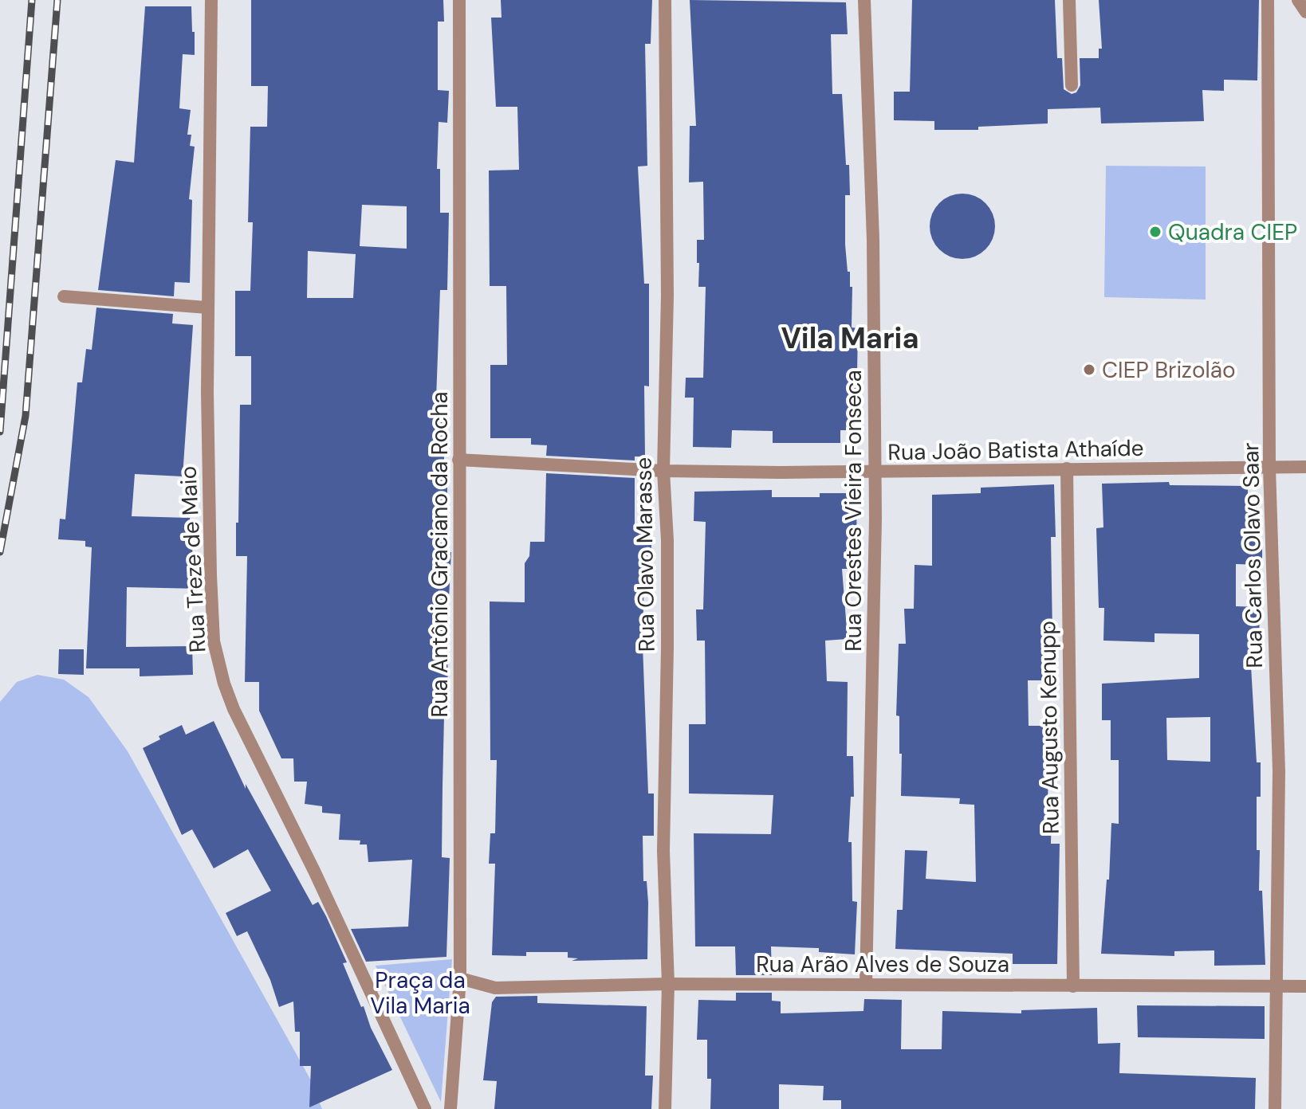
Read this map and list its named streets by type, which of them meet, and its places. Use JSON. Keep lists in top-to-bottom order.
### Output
{
  "streets": {
    "street": [
      "Rua João Batista Athaíde",
      "Rua Orestes Vieira Fonseca",
      "Rua Antônio Graciano da Rocha",
      "Rua Olavo Marasse",
      "Rua Carlos Olavo Saar",
      "Rua Treze de Maio",
      "Rua Augusto Kenupp",
      "Rua Arão Alves de Souza"
    ]
  },
  "crossings": [
    ["Rua João Batista Athaíde", "Rua Orestes Vieira Fonseca"],
    ["Rua João Batista Athaíde", "Rua Antônio Graciano da Rocha"],
    ["Rua João Batista Athaíde", "Rua Olavo Marasse"],
    ["Rua João Batista Athaíde", "Rua Carlos Olavo Saar"],
    ["Rua João Batista Athaíde", "Rua Augusto Kenupp"],
    ["Rua Orestes Vieira Fonseca", "Rua Arão Alves de Souza"],
    ["Rua Antônio Graciano da Rocha", "Rua Arão Alves de Souza"],
    ["Rua Olavo Marasse", "Rua Arão Alves de Souza"],
    ["Rua Carlos Olavo Saar", "Rua Arão Alves de Souza"],
    ["Rua Augusto Kenupp", "Rua Arão Alves de Souza"]
  ],
  "districts": ["Vila Maria"],
  "parks": ["Praça da Vila Maria"],
  "places": ["Quadra CIEP", "CIEP Brizolão"]
}
